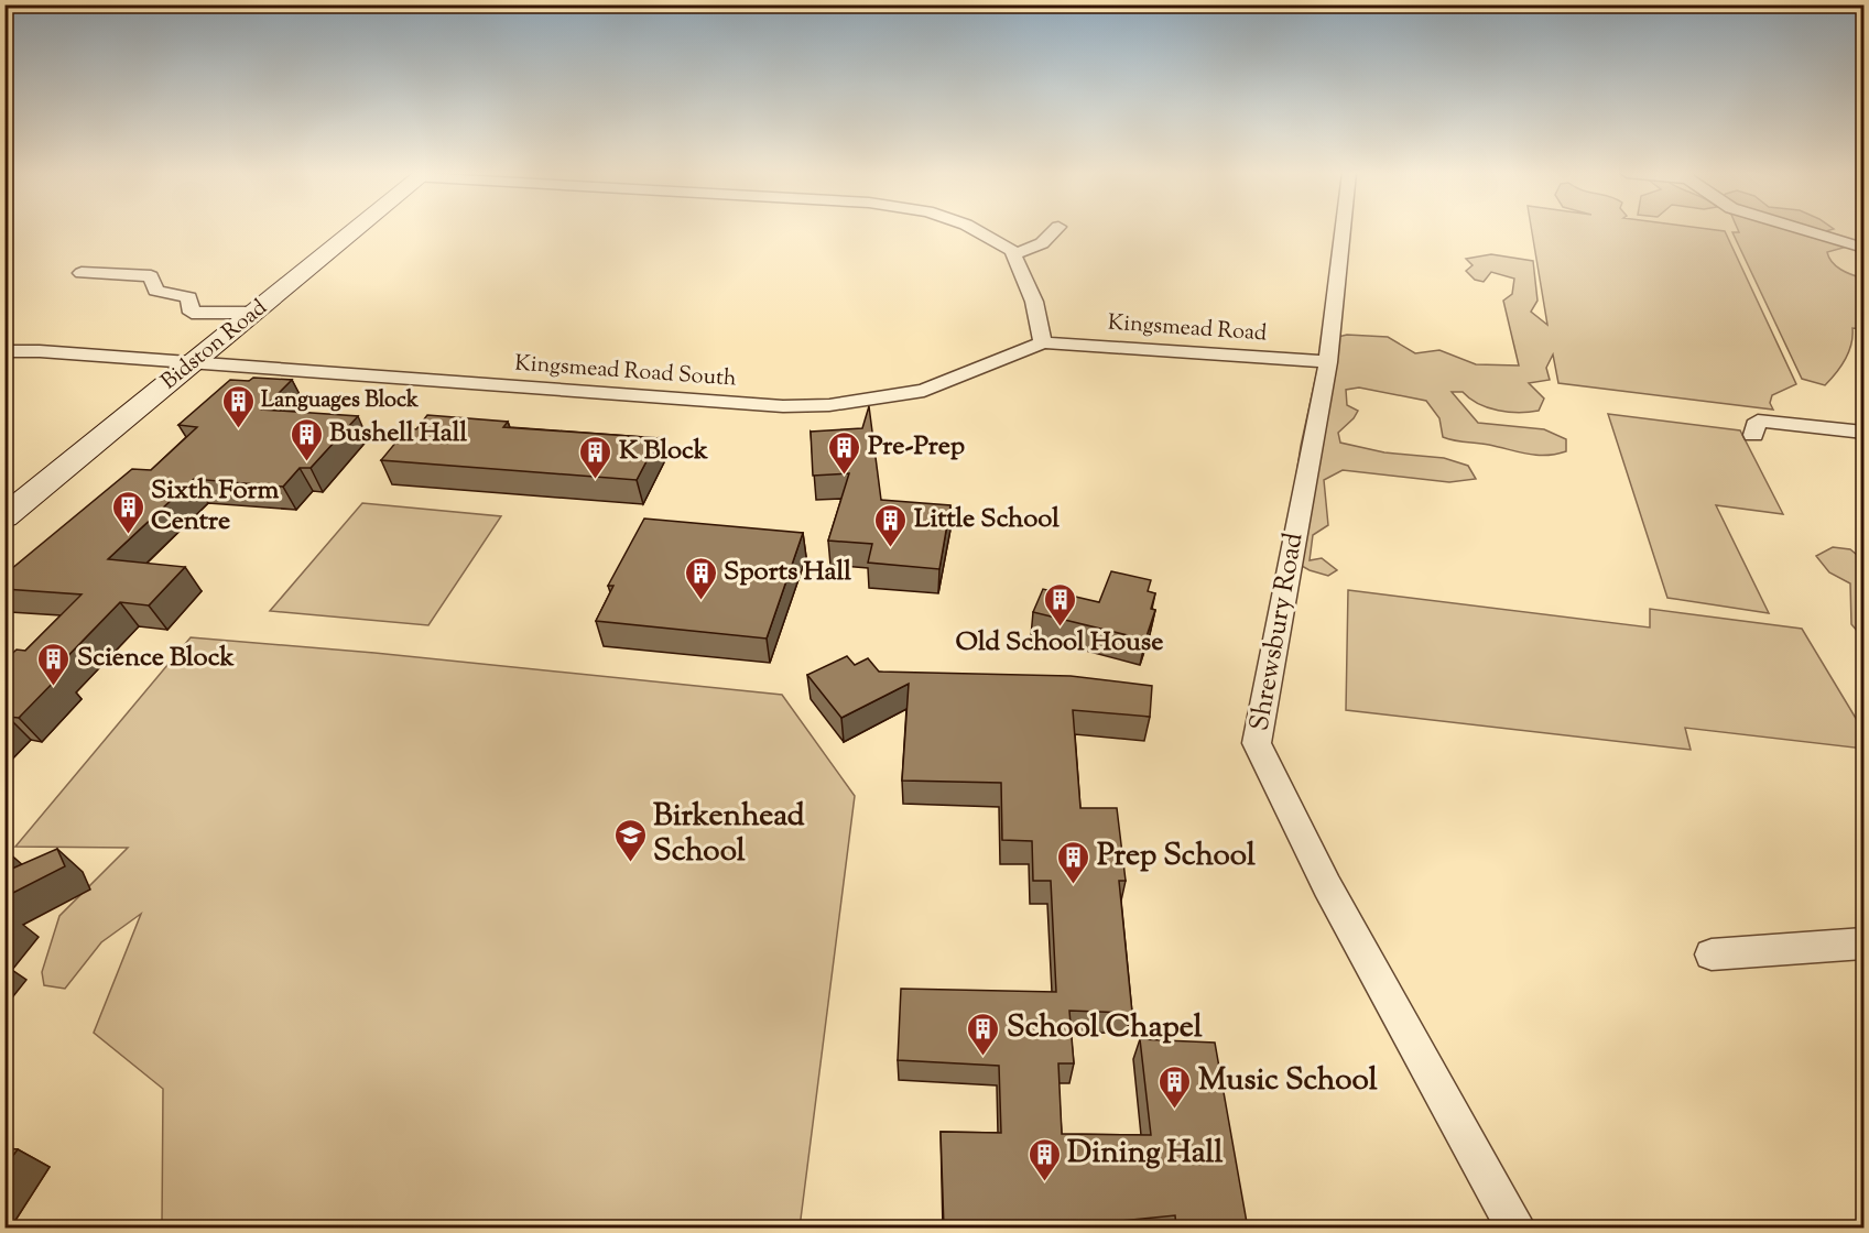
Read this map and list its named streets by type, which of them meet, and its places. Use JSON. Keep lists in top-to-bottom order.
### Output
{
  "streets": {
    "main road": ["Bidston Road"],
    "street": ["Kingsmead Road", "Kingsmead Road South", "Shrewsbury Road"]
  },
  "crossings": [
    ["Kingsmead Road", "Kingsmead Road South"],
    ["Kingsmead Road", "Shrewsbury Road"],
    ["Bidston Road", "Kingsmead Road South"]
  ],
  "places": {
    "building": [
      "Languages Block",
      "Bushell Hall",
      "Pre-Prep",
      "K Block",
      "Sixth Form Centre",
      "Little School",
      "Sports Hall",
      "Old School House",
      "Science Block",
      "Prep School",
      "School Chapel",
      "Music School",
      "Dining Hall"
    ],
    "school or university": ["Birkenhead School"]
  }
}
